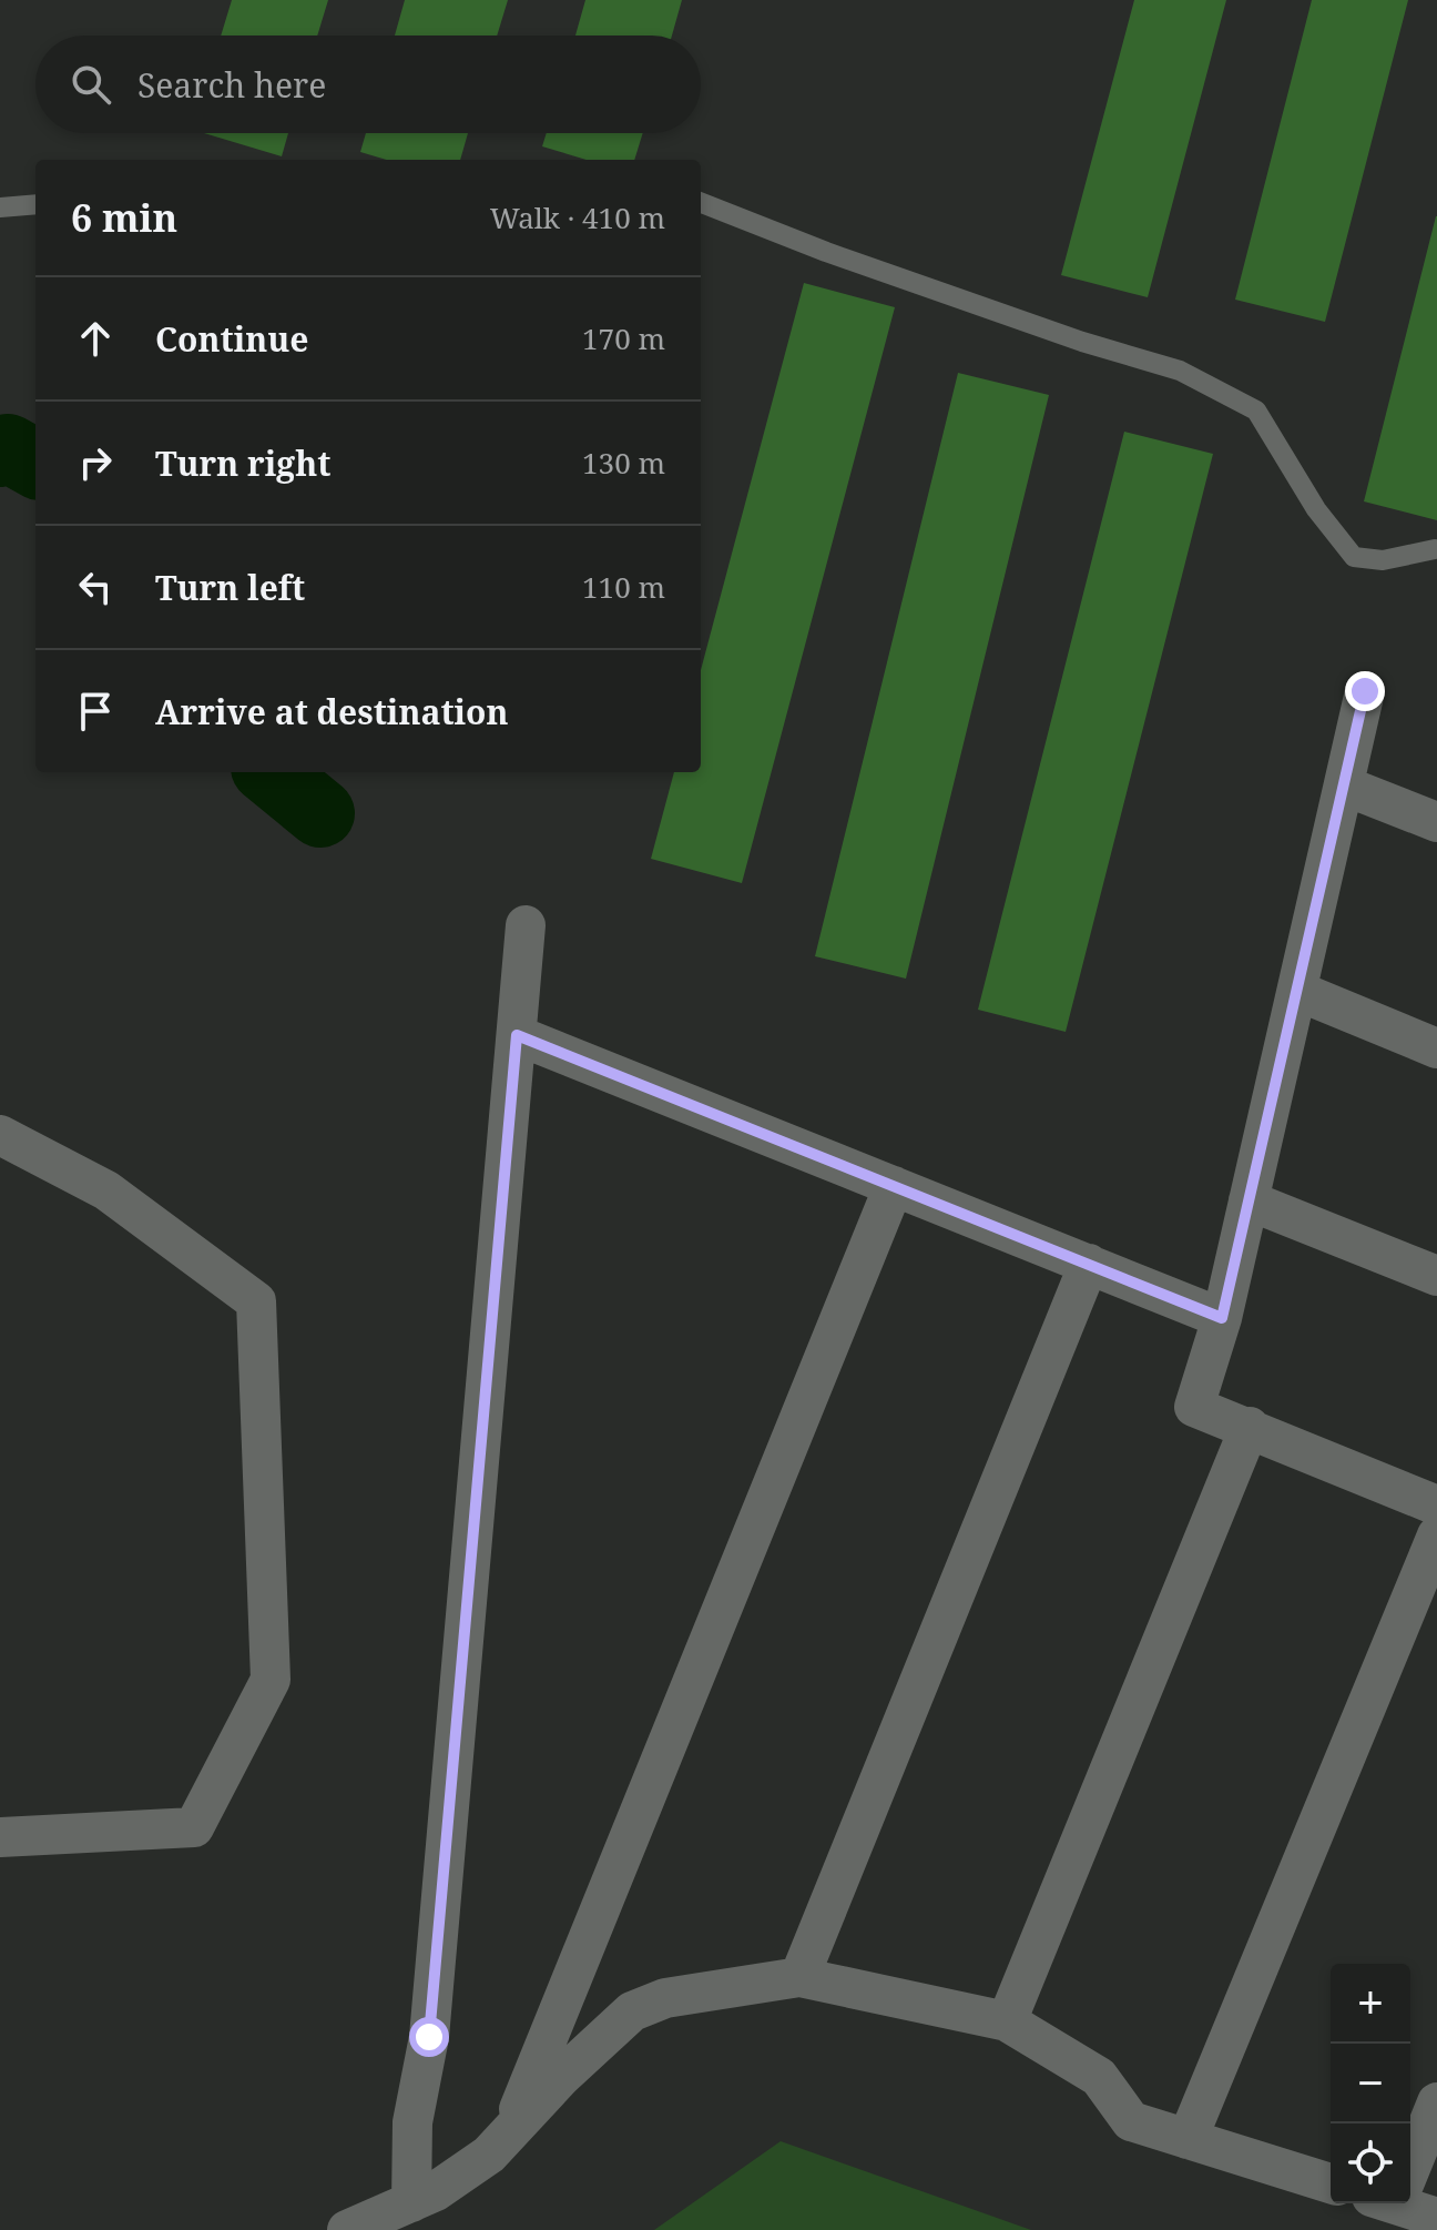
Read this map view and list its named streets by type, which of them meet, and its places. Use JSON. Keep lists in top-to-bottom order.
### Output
{
  "page": {
    "search": "Search here",
    "heading": ["6 min", "Walk · 410 m"],
    "list": [
      ["Continue", "170 m"],
      ["Turn right", "130 m"],
      ["Turn left", "110 m"],
      "Arrive at destination"
    ],
    "map_buttons": ["+", "−"]
  }
}
